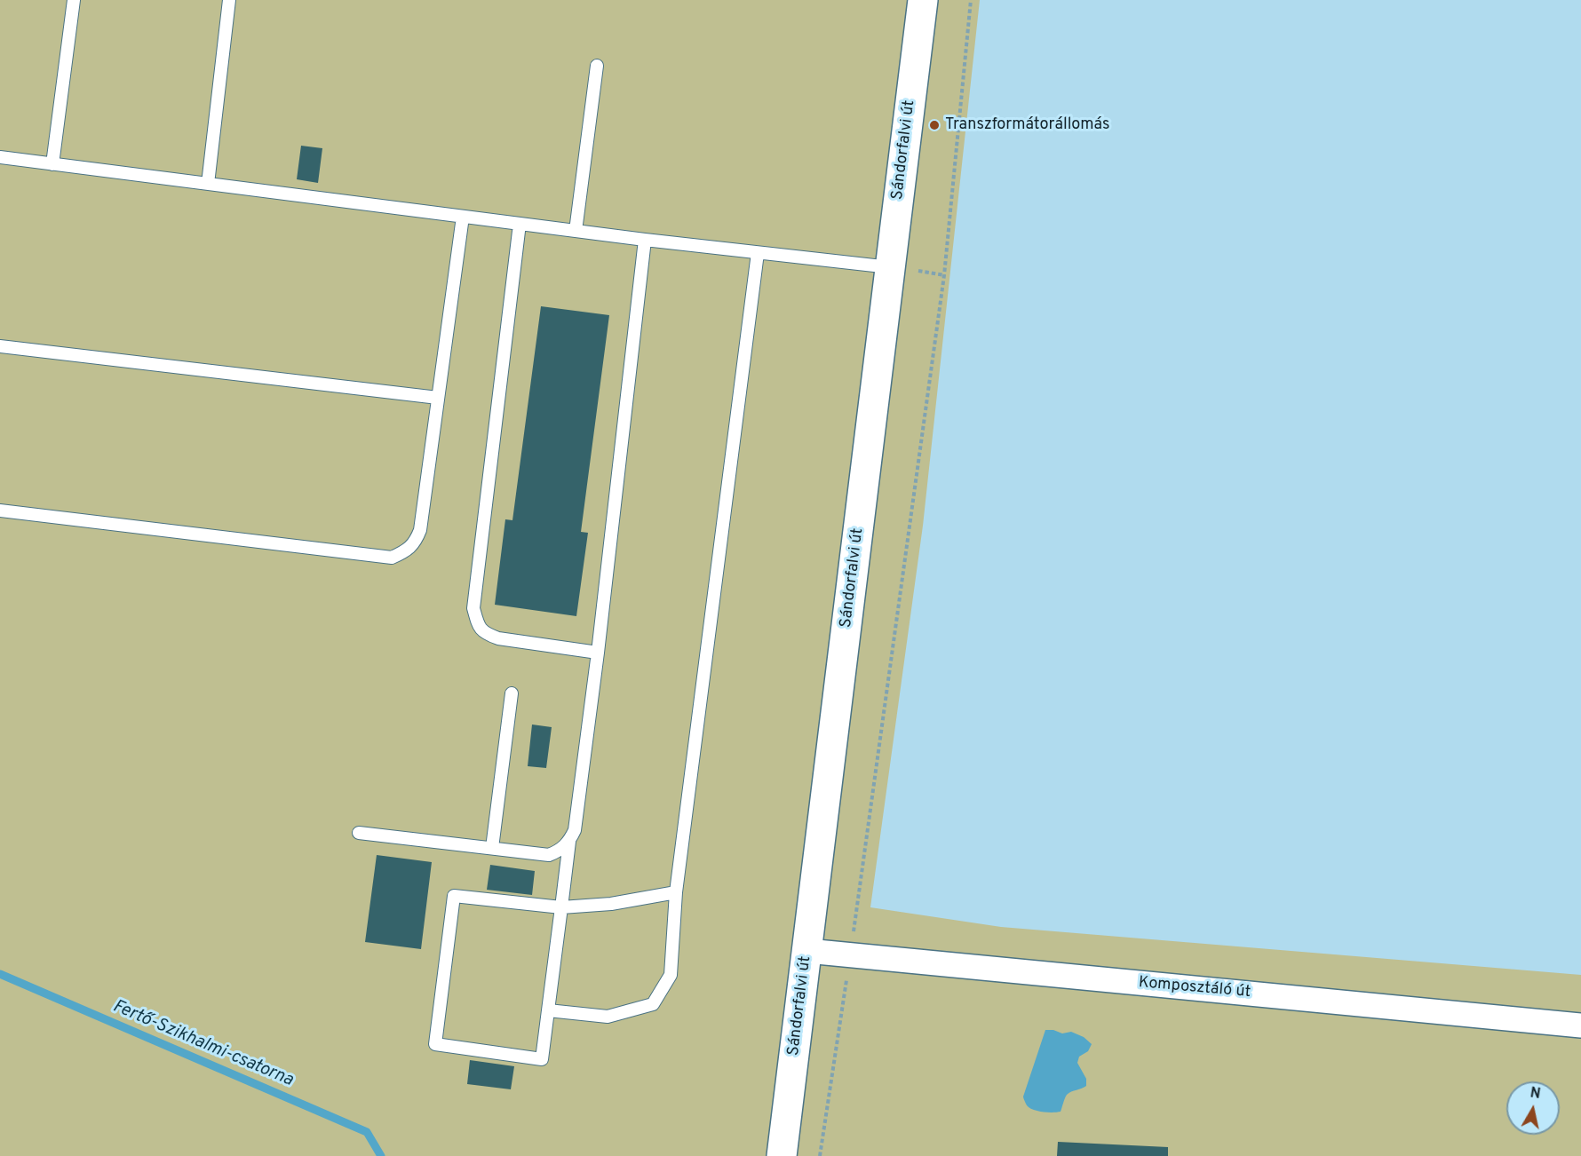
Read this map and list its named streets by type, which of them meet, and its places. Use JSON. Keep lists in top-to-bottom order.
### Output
{
  "streets": {
    "main road": ["Sándorfalvi út"],
    "street": ["Komposztáló út"]
  },
  "crossings": [
    ["Sándorfalvi út", "Komposztáló út"]
  ],
  "water": ["Fertő-Szikhalmi-csatorna"],
  "places": ["Transzformátorállomás"],
  "north": "top"
}
